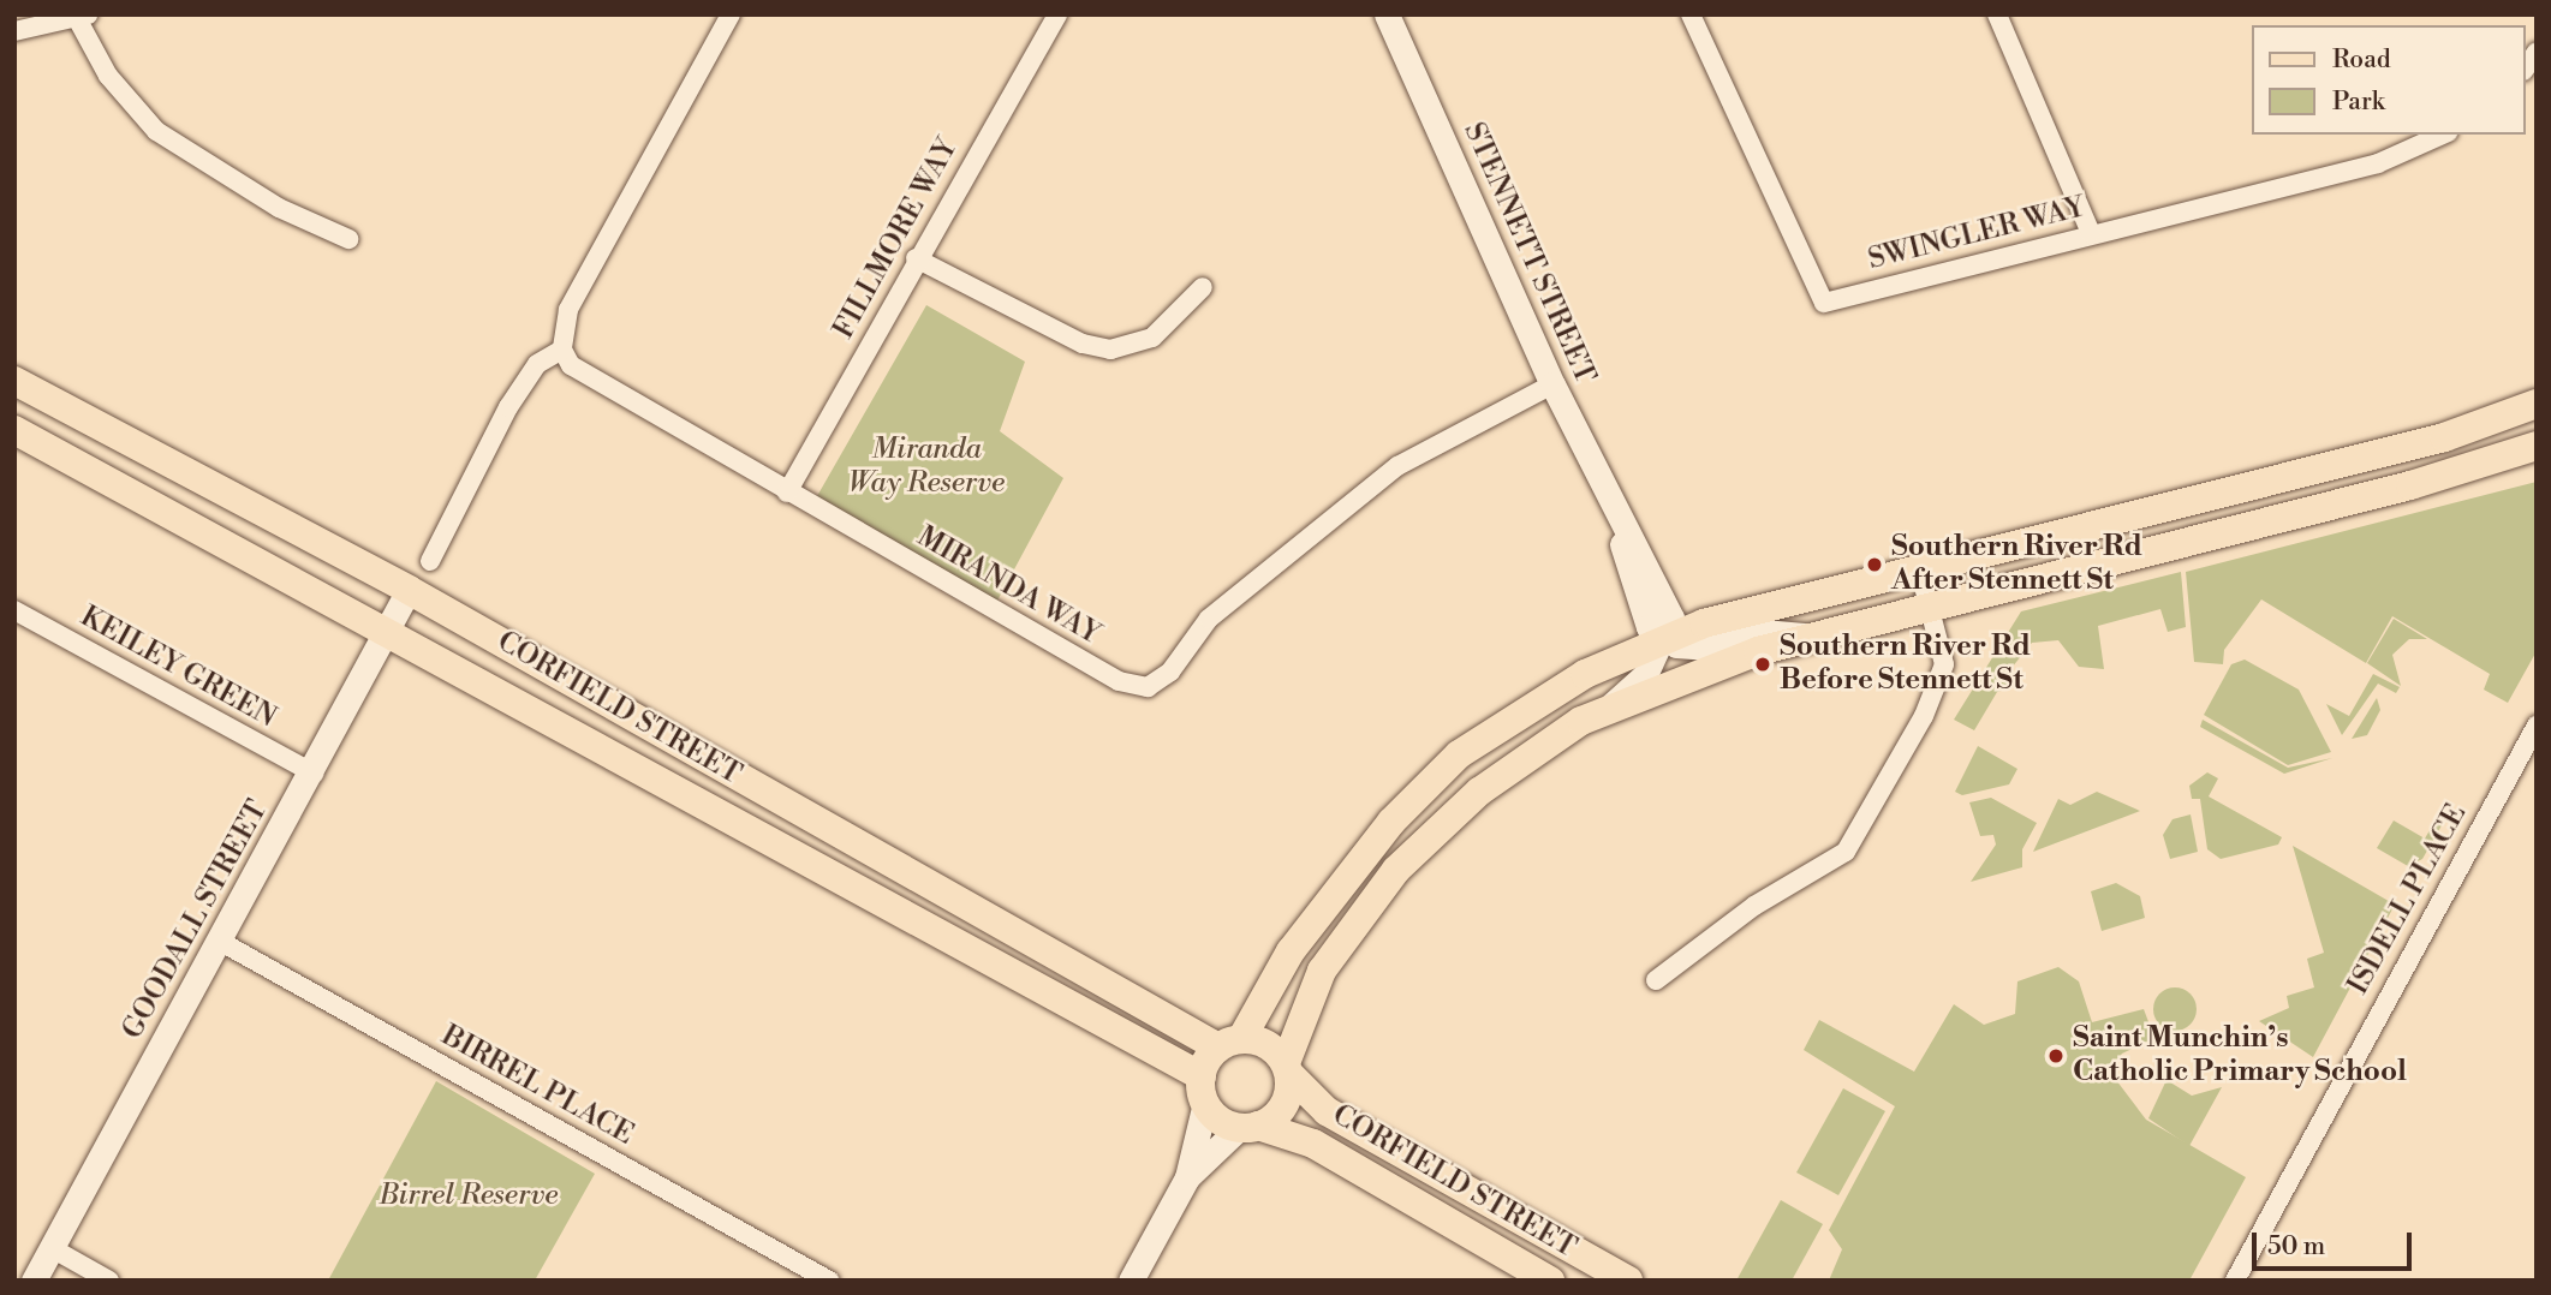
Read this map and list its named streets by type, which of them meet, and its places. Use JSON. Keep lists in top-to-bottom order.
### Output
{
  "streets": {
    "main road": ["CORFIELD STREET"],
    "street": [
      "SWINGLER WAY",
      "FILLMORE WAY",
      "STENNETT STREET",
      "MIRANDA WAY",
      "KEILEY GREEN",
      "ISDELL PLACE",
      "GOODALL STREET",
      "BIRREL PLACE"
    ]
  },
  "crossings": [
    ["FILLMORE WAY", "MIRANDA WAY"],
    ["STENNETT STREET", "MIRANDA WAY"],
    ["KEILEY GREEN", "GOODALL STREET"],
    ["CORFIELD STREET", "GOODALL STREET"],
    ["GOODALL STREET", "BIRREL PLACE"]
  ],
  "parks": ["Miranda Way Reserve", "Birrel Reserve"],
  "places": ["Southern River Rd After Stennett St", "Southern River Rd Before Stennett St", "Saint Munchin’s Catholic Primary School"],
  "legend": ["Road", "Park"],
  "scale_bar": "50 m"
}
